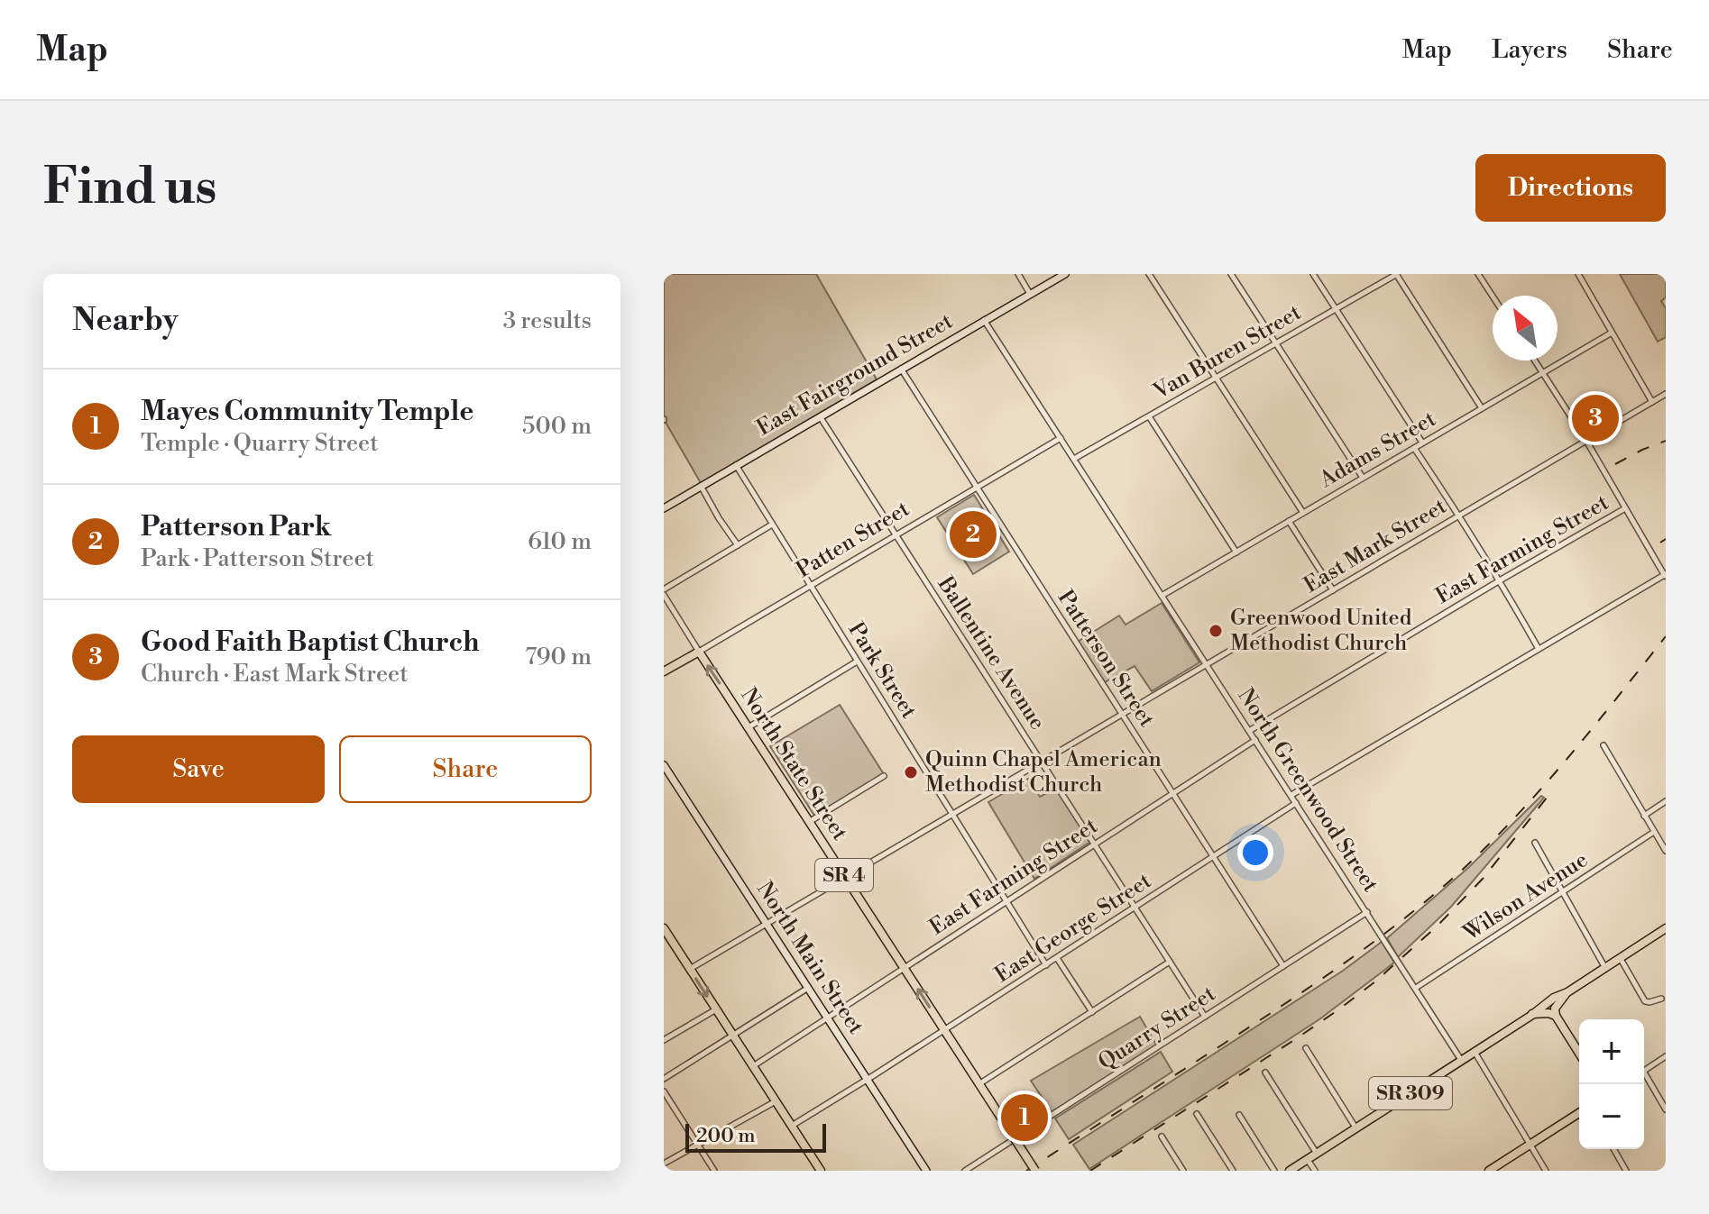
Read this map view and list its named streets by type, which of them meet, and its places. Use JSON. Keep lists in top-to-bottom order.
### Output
{
  "streets": {
    "main road": [
      "Patten Street",
      "North State Street",
      "SR 4",
      "SR 309"
    ],
    "street": [
      "Van Buren Street",
      "East Fairground Street",
      "Adams Street",
      "East Mark Street",
      "East Farming Street",
      "Ballentine Avenue",
      "Patterson Street",
      "Park Street",
      "North Greenwood Street",
      "Wilson Avenue",
      "East George Street",
      "North Main Street",
      "Quarry Street"
    ]
  },
  "crossings": [
    ["Van Buren Street", "North Greenwood Street"],
    ["East Fairground Street", "Ballentine Avenue"],
    ["East Fairground Street", "Patterson Street"],
    ["East Fairground Street", "Park Street"],
    ["East Fairground Street", "North Greenwood Street"],
    ["Adams Street", "North Greenwood Street"],
    ["Patten Street", "Ballentine Avenue"],
    ["Patten Street", "Patterson Street"],
    ["Patten Street", "Park Street"],
    ["Patten Street", "North State Street"],
    ["Patten Street", "North Greenwood Street"],
    ["East Mark Street", "Ballentine Avenue"],
    ["East Mark Street", "Patterson Street"],
    ["East Mark Street", "Park Street"],
    ["East Mark Street", "North State Street"],
    ["East Mark Street", "North Greenwood Street"],
    ["East Mark Street", "North Main Street"],
    ["East Farming Street", "Ballentine Avenue"],
    ["East Farming Street", "Patterson Street"],
    ["East Farming Street", "Park Street"],
    ["East Farming Street", "North State Street"],
    ["East Farming Street", "North Greenwood Street"],
    ["East Farming Street", "North Main Street"],
    ["Ballentine Avenue", "East George Street"],
    ["Ballentine Avenue", "Quarry Street"],
    ["Patterson Street", "East George Street"],
    ["Patterson Street", "Quarry Street"],
    ["Park Street", "East George Street"],
    ["North State Street", "East George Street"],
    ["North Greenwood Street", "Wilson Avenue"],
    ["North Greenwood Street", "East George Street"],
    ["North Greenwood Street", "Quarry Street"],
    ["North Greenwood Street", "SR 309"],
    ["East George Street", "North Main Street"]
  ],
  "places": ["Greenwood United Methodist Church", "Quinn Chapel American Methodist Church"],
  "scale_bar": "200 m",
  "north": "top left",
  "page": {
    "header": "Map",
    "nav": ["Map", "Layers", "Share"],
    "buttons": [
      "Directions",
      ["Save", "Share"]
    ],
    "title": "Find us",
    "heading": ["Nearby", "3 results"],
    "list": [
      {
        "mark": "1",
        "name": "Mayes Community Temple",
        "note": "Temple · Quarry Street",
        "value": "500 m"
      },
      {
        "mark": "2",
        "name": "Patterson Park",
        "note": "Park · Patterson Street",
        "value": "610 m"
      },
      {
        "mark": "3",
        "name": "Good Faith Baptist Church",
        "note": "Church · East Mark Street",
        "value": "790 m"
      }
    ],
    "pins": ["3", "2", "1"],
    "map_buttons": ["+", "−"],
    "scale": "200 m"
  }
}
